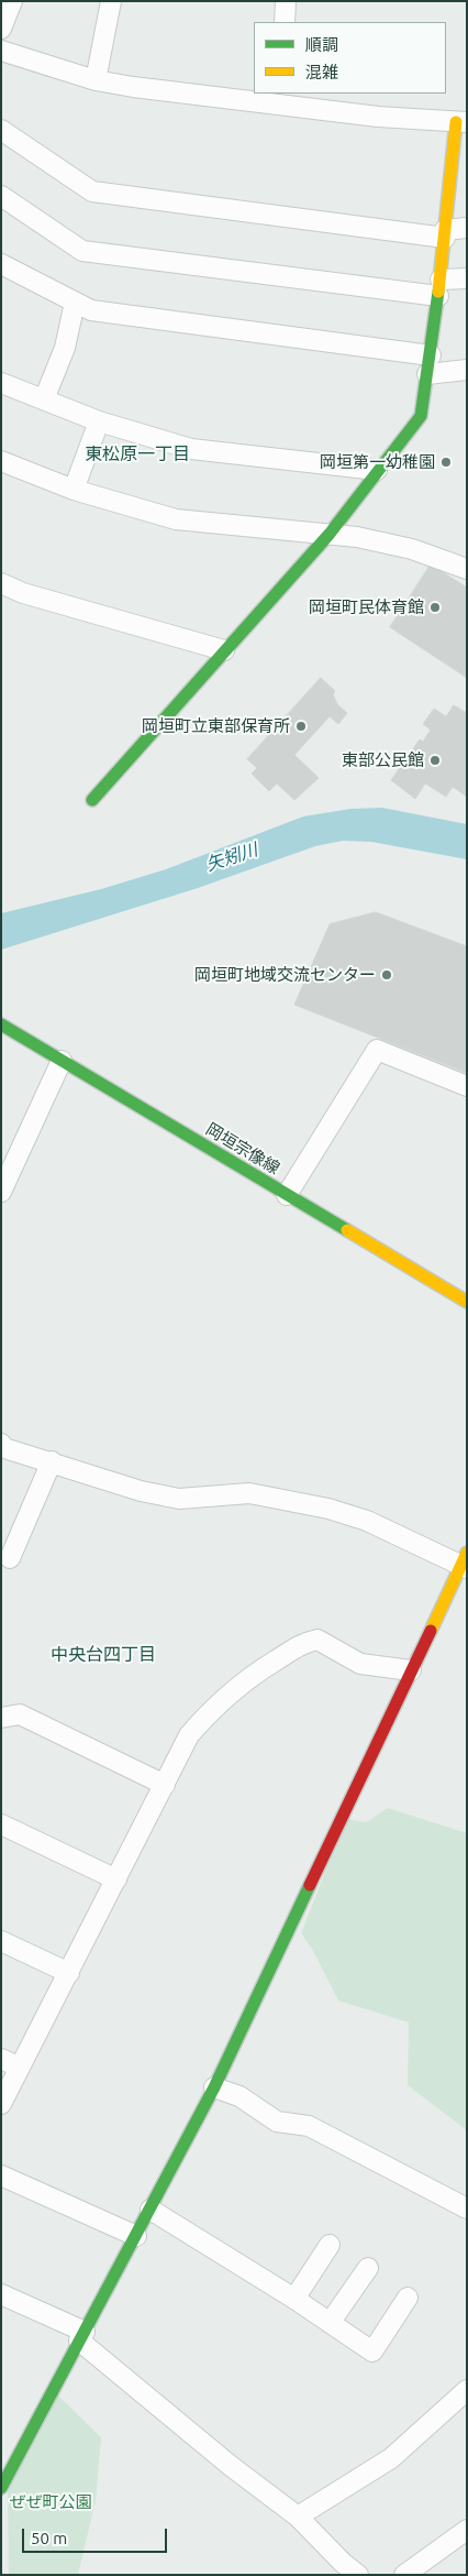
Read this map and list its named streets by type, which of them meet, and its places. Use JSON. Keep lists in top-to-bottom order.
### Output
{
  "streets": {
    "street": ["岡垣宗像線"]
  },
  "districts": ["東松原一丁目", "中央台四丁目"],
  "water": ["矢矧川"],
  "parks": ["ぜぜ町公園"],
  "places": [
    "岡垣第一幼稚園",
    "岡垣町民体育館",
    "岡垣町立東部保育所",
    "東部公民館",
    "岡垣町地域交流センター"
  ],
  "legend": ["順調", "混雑"],
  "scale_bar": "50 m"
}
